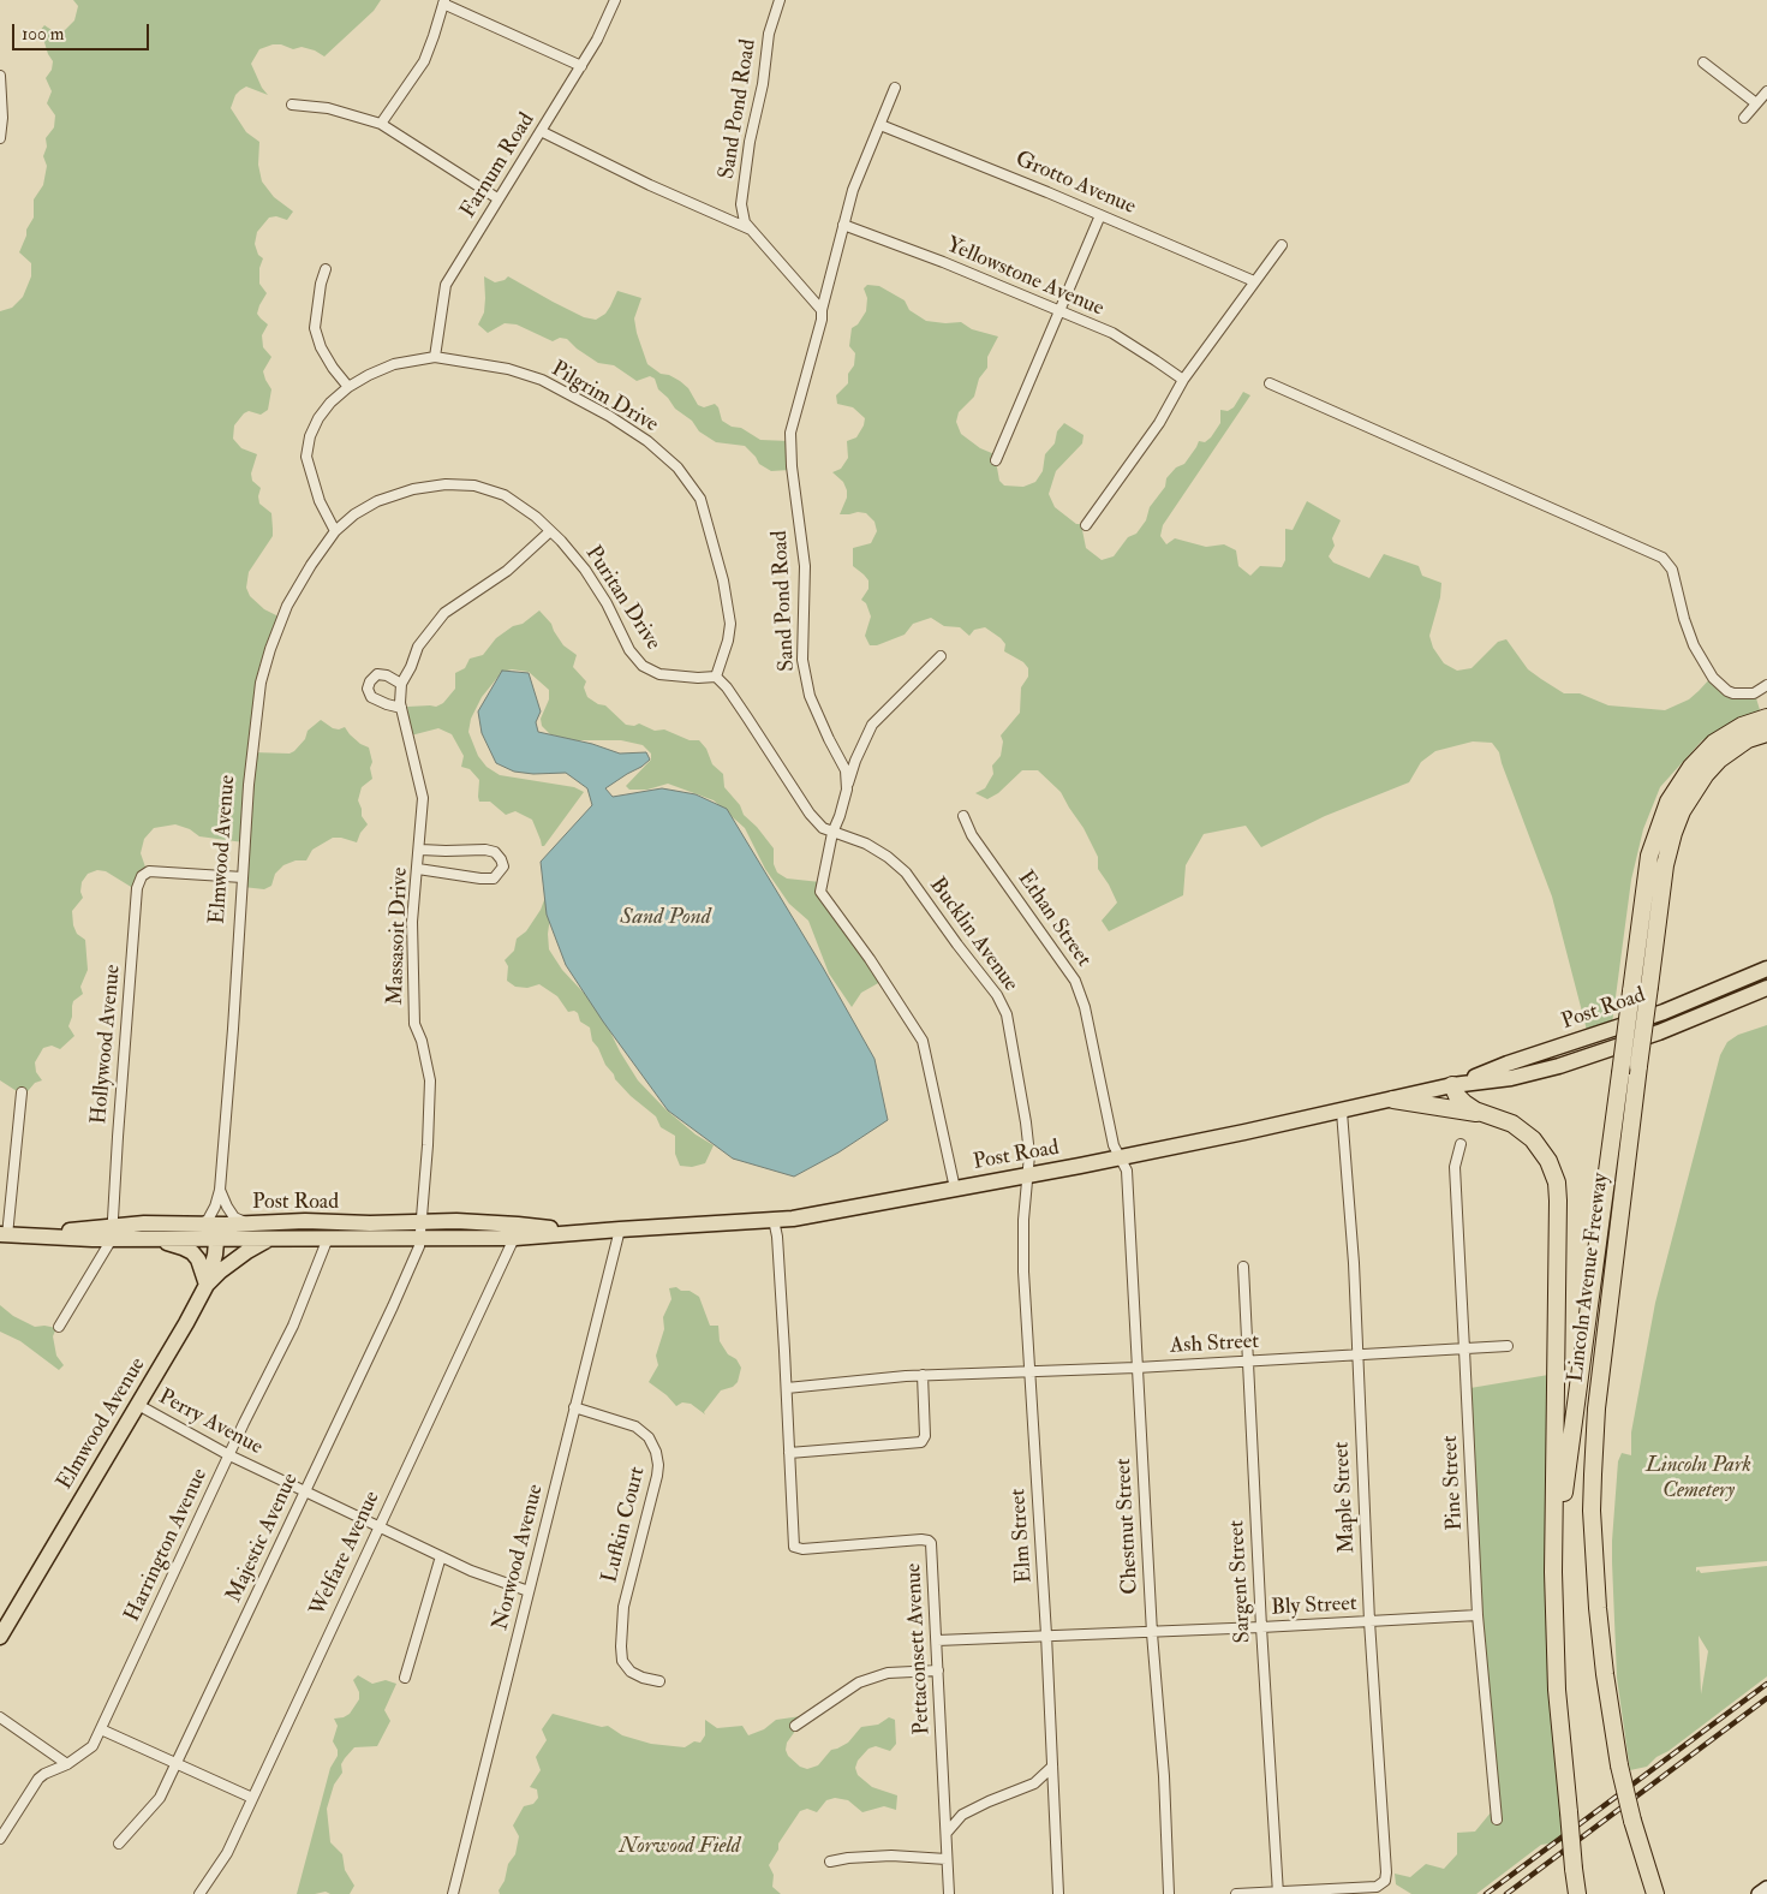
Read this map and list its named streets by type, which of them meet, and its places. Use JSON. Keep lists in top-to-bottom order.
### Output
{
  "streets": {
    "highway": ["Lincoln Avenue Freeway"],
    "main road": ["Elmwood Avenue", "Post Road"],
    "street": [
      "Sand Pond Road",
      "Farnum Road",
      "Grotto Avenue",
      "Yellowstone Avenue",
      "Pilgrim Drive",
      "Puritan Drive",
      "Ethan Street",
      "Bucklin Avenue",
      "Massasoit Drive",
      "Hollywood Avenue",
      "Ash Street",
      "Perry Avenue",
      "Pine Street",
      "Maple Street",
      "Lufkin Court",
      "Chestnut Street",
      "Elm Street",
      "Majestic Avenue",
      "Harrington Avenue",
      "Welfare Avenue",
      "Norwood Avenue",
      "Sargent Street",
      "Bly Street",
      "Pettaconsett Avenue"
    ]
  },
  "crossings": [
    ["Sand Pond Road", "Bucklin Avenue"],
    ["Sand Pond Road", "Post Road"],
    ["Farnum Road", "Pilgrim Drive"],
    ["Pilgrim Drive", "Puritan Drive"],
    ["Pilgrim Drive", "Elmwood Avenue"],
    ["Puritan Drive", "Elmwood Avenue"],
    ["Puritan Drive", "Massasoit Drive"],
    ["Elmwood Avenue", "Post Road"],
    ["Elmwood Avenue", "Hollywood Avenue"],
    ["Elmwood Avenue", "Perry Avenue"],
    ["Ethan Street", "Post Road"],
    ["Ethan Street", "Chestnut Street"],
    ["Bucklin Avenue", "Post Road"],
    ["Bucklin Avenue", "Elm Street"],
    ["Massasoit Drive", "Post Road"],
    ["Massasoit Drive", "Majestic Avenue"],
    ["Post Road", "Hollywood Avenue"],
    ["Post Road", "Maple Street"],
    ["Post Road", "Chestnut Street"],
    ["Post Road", "Elm Street"],
    ["Post Road", "Majestic Avenue"],
    ["Post Road", "Harrington Avenue"],
    ["Post Road", "Welfare Avenue"],
    ["Post Road", "Norwood Avenue"],
    ["Post Road", "Pettaconsett Avenue"],
    ["Ash Street", "Pine Street"],
    ["Ash Street", "Maple Street"],
    ["Ash Street", "Chestnut Street"],
    ["Ash Street", "Elm Street"],
    ["Ash Street", "Sargent Street"],
    ["Ash Street", "Pettaconsett Avenue"],
    ["Perry Avenue", "Majestic Avenue"],
    ["Perry Avenue", "Harrington Avenue"],
    ["Perry Avenue", "Welfare Avenue"],
    ["Perry Avenue", "Norwood Avenue"],
    ["Pine Street", "Bly Street"],
    ["Maple Street", "Sargent Street"],
    ["Maple Street", "Bly Street"],
    ["Lufkin Court", "Norwood Avenue"],
    ["Chestnut Street", "Bly Street"],
    ["Elm Street", "Bly Street"],
    ["Sargent Street", "Bly Street"],
    ["Bly Street", "Pettaconsett Avenue"]
  ],
  "water": ["Sand Pond"],
  "parks": ["Lincoln Park Cemetery", "Norwood Field"],
  "scale_bar": "100 m"
}
